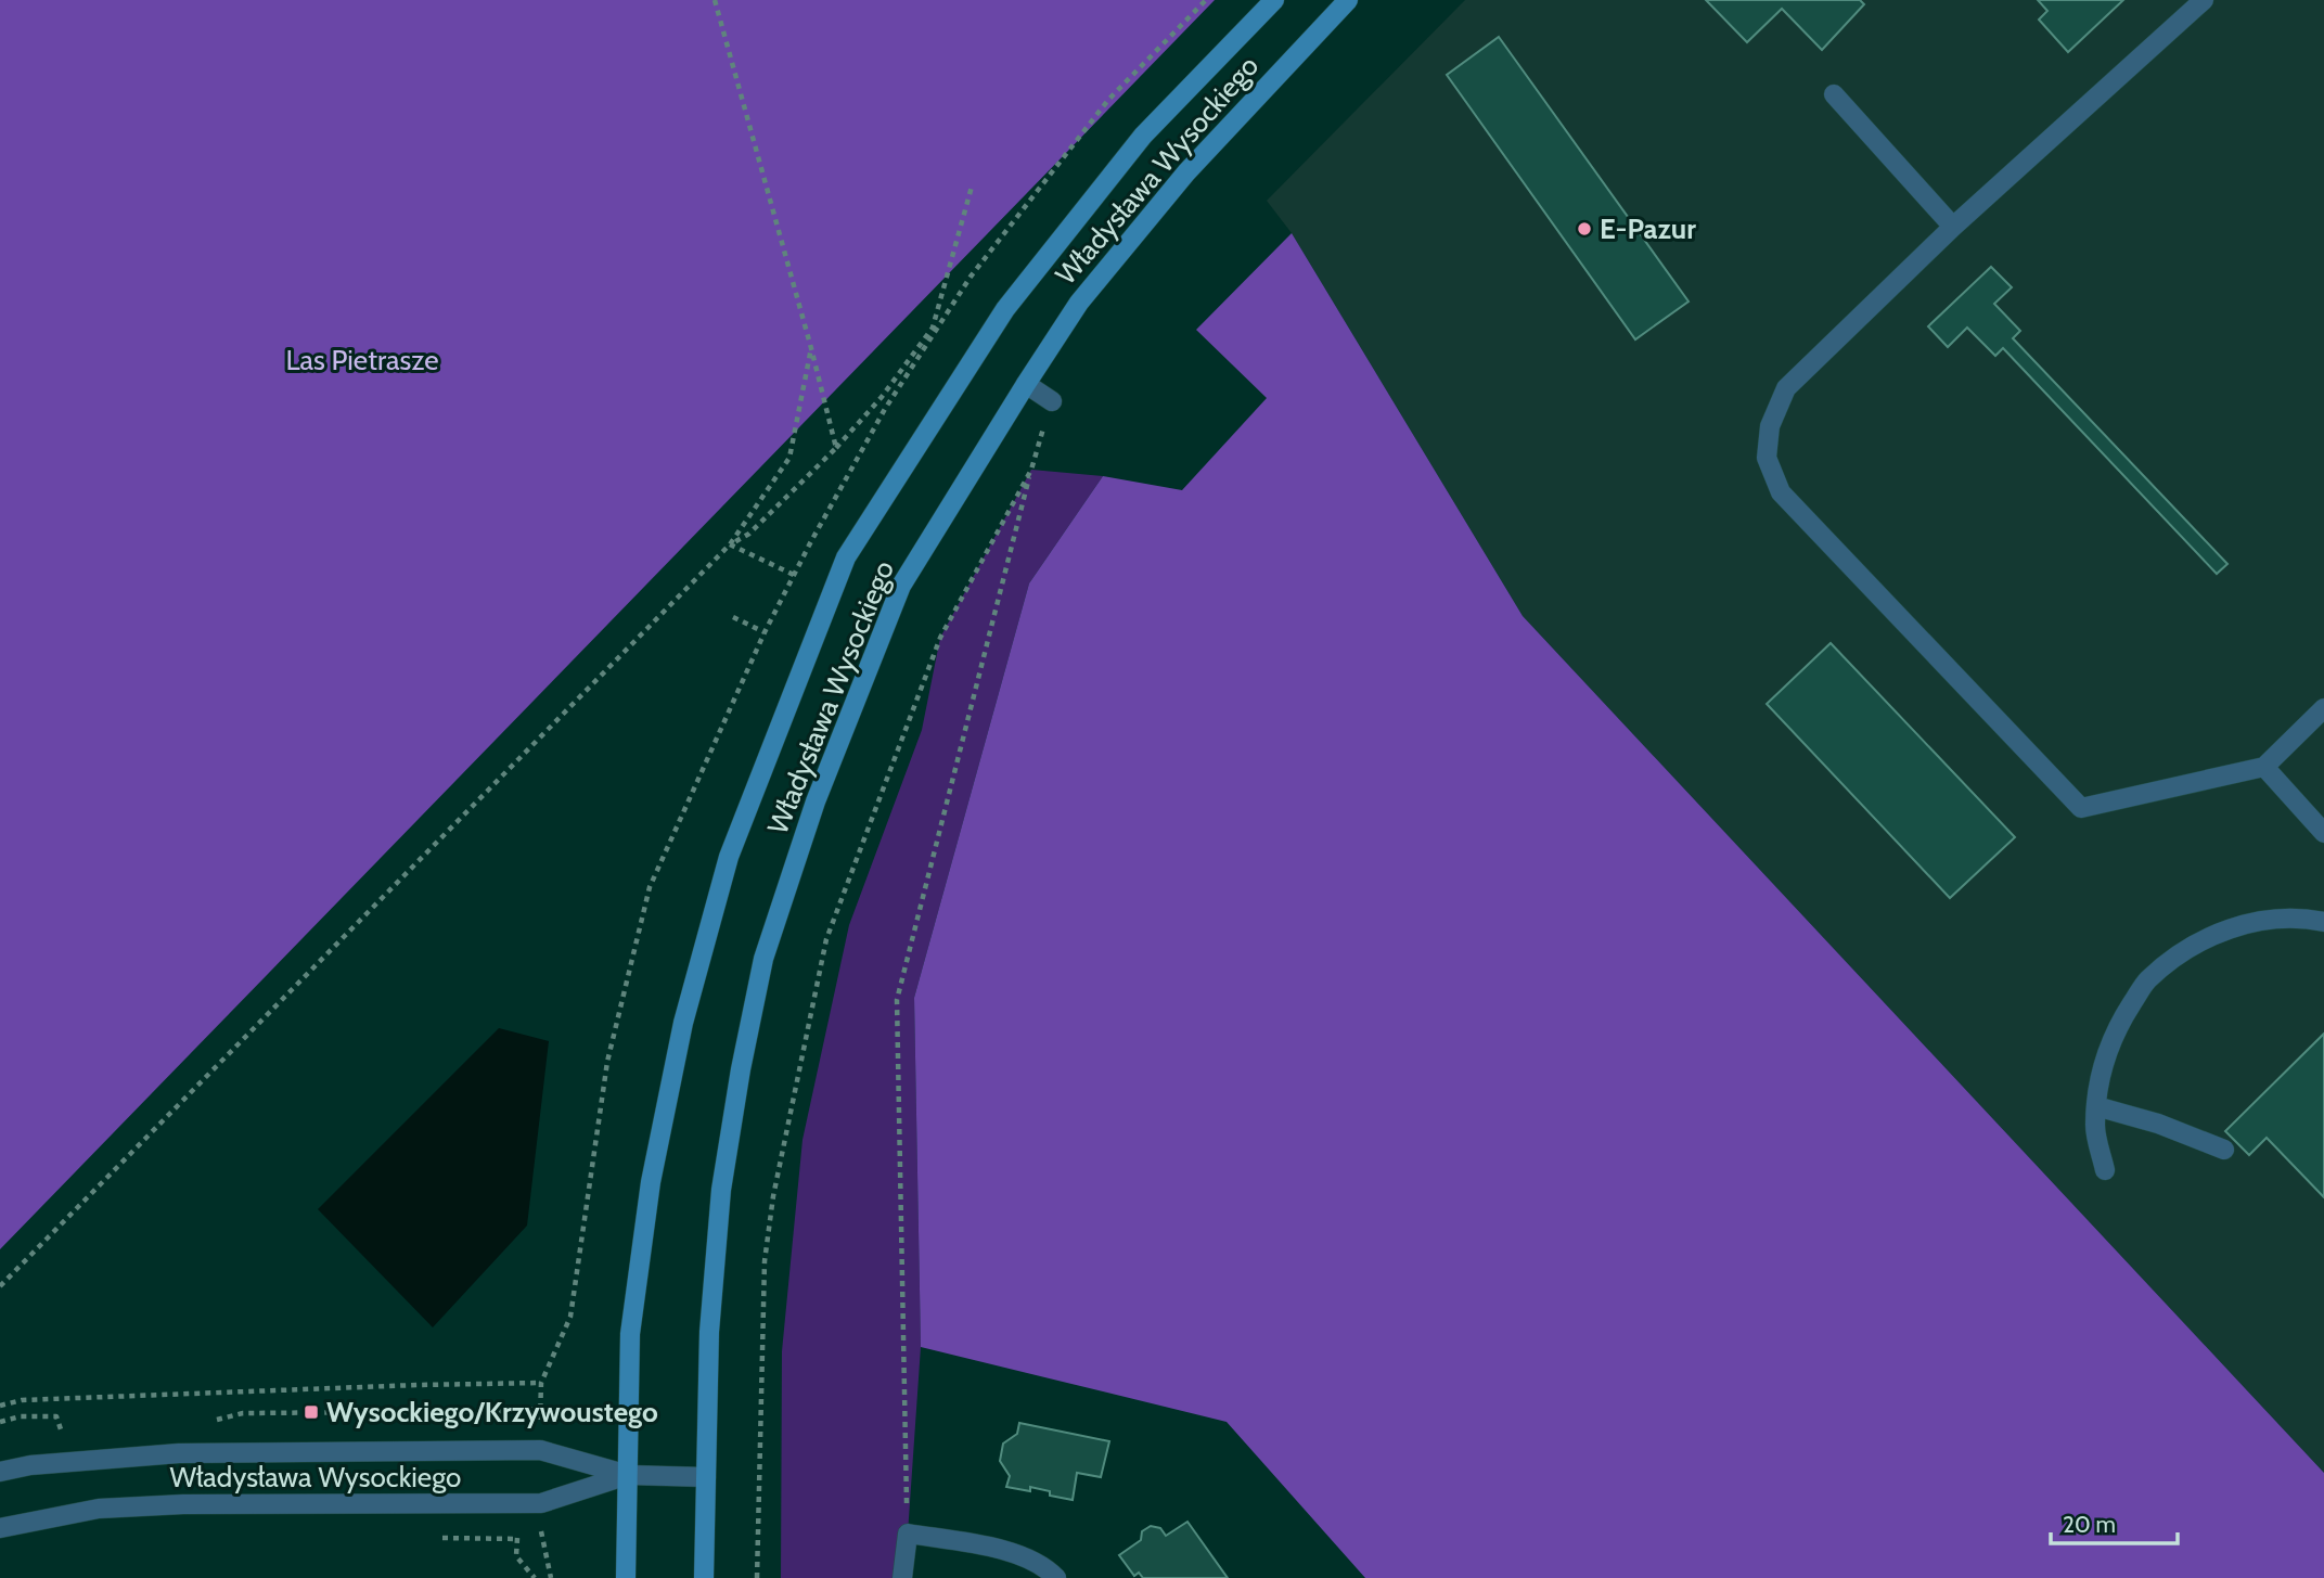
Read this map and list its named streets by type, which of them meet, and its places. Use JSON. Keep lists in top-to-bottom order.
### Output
{
  "streets": {
    "main road": ["Władysława Wysockiego"]
  },
  "parks": ["Las Pietrasze"],
  "places": {
    "other": ["E-Pazur"],
    "transit": ["Wysockiego/Krzywoustego"]
  },
  "scale_bar": "20 m"
}
